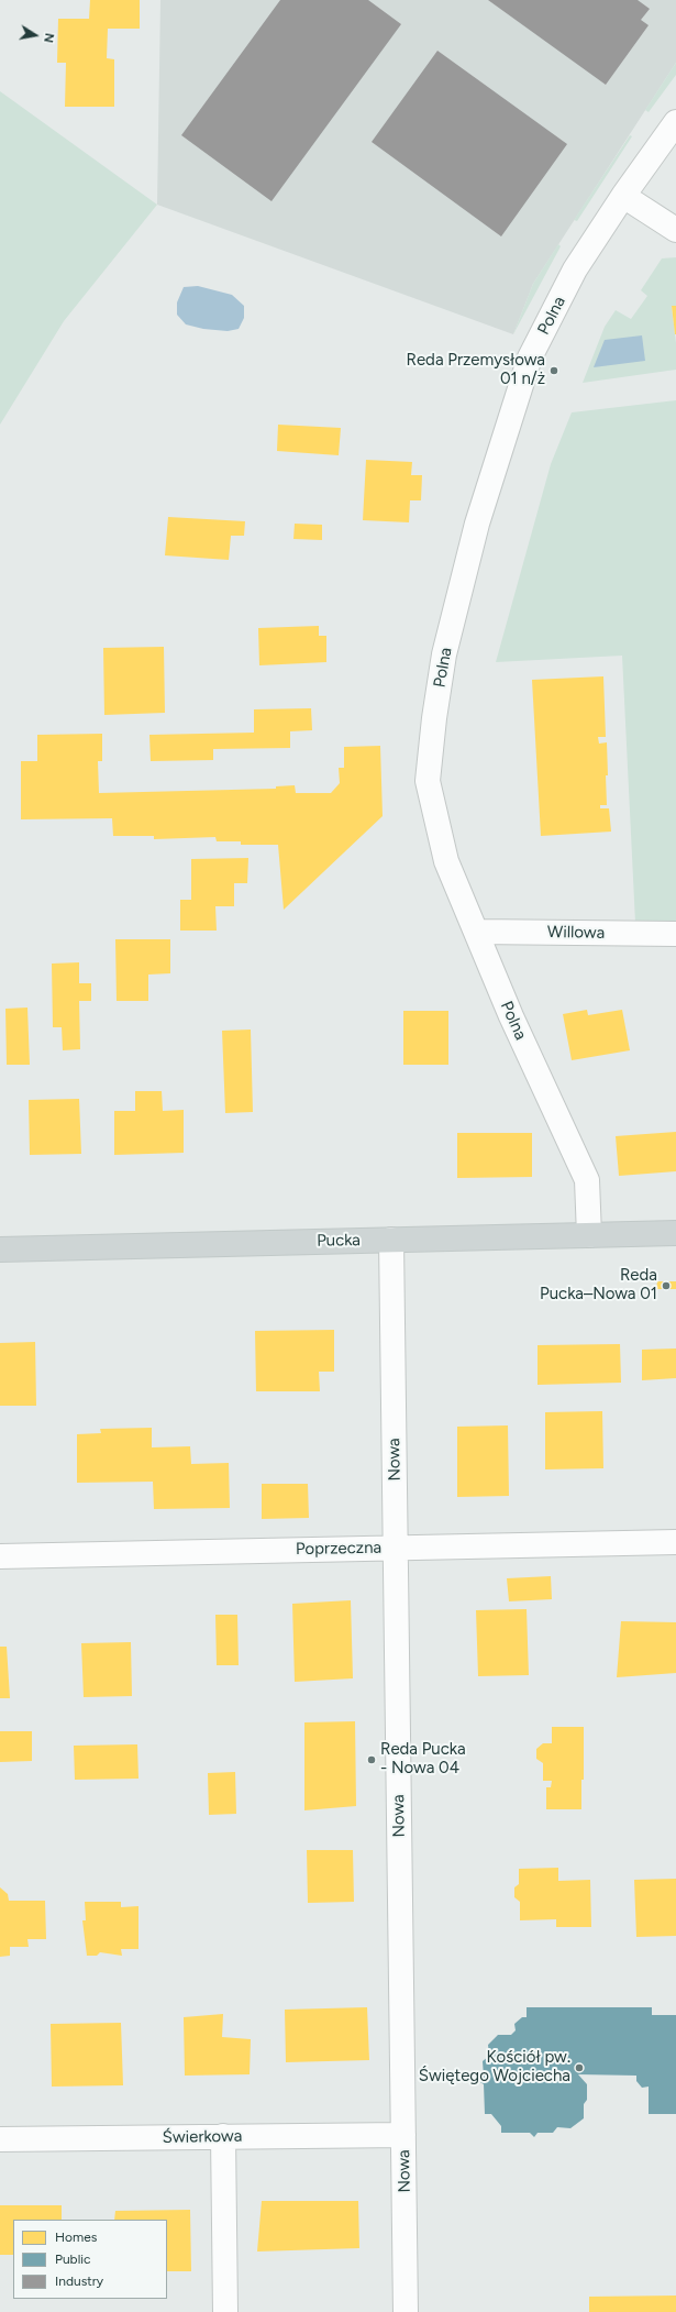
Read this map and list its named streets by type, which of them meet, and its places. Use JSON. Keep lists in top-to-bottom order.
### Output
{
  "streets": {
    "main road": ["Pucka"],
    "street": [
      "Polna",
      "Willowa",
      "Nowa",
      "Poprzeczna",
      "Świerkowa"
    ]
  },
  "crossings": [
    ["Polna", "Willowa"],
    ["Polna", "Pucka"],
    ["Pucka", "Nowa"],
    ["Nowa", "Poprzeczna"],
    ["Nowa", "Świerkowa"]
  ],
  "places": [
    "Reda Przemysłowa 01 n/ż",
    "Reda Pucka–Nowa 01",
    "Reda Pucka - Nowa 04",
    "Kościół pw. Świętego Wojciecha"
  ],
  "legend": ["Homes", "Public", "Industry"],
  "north": "right"
}
